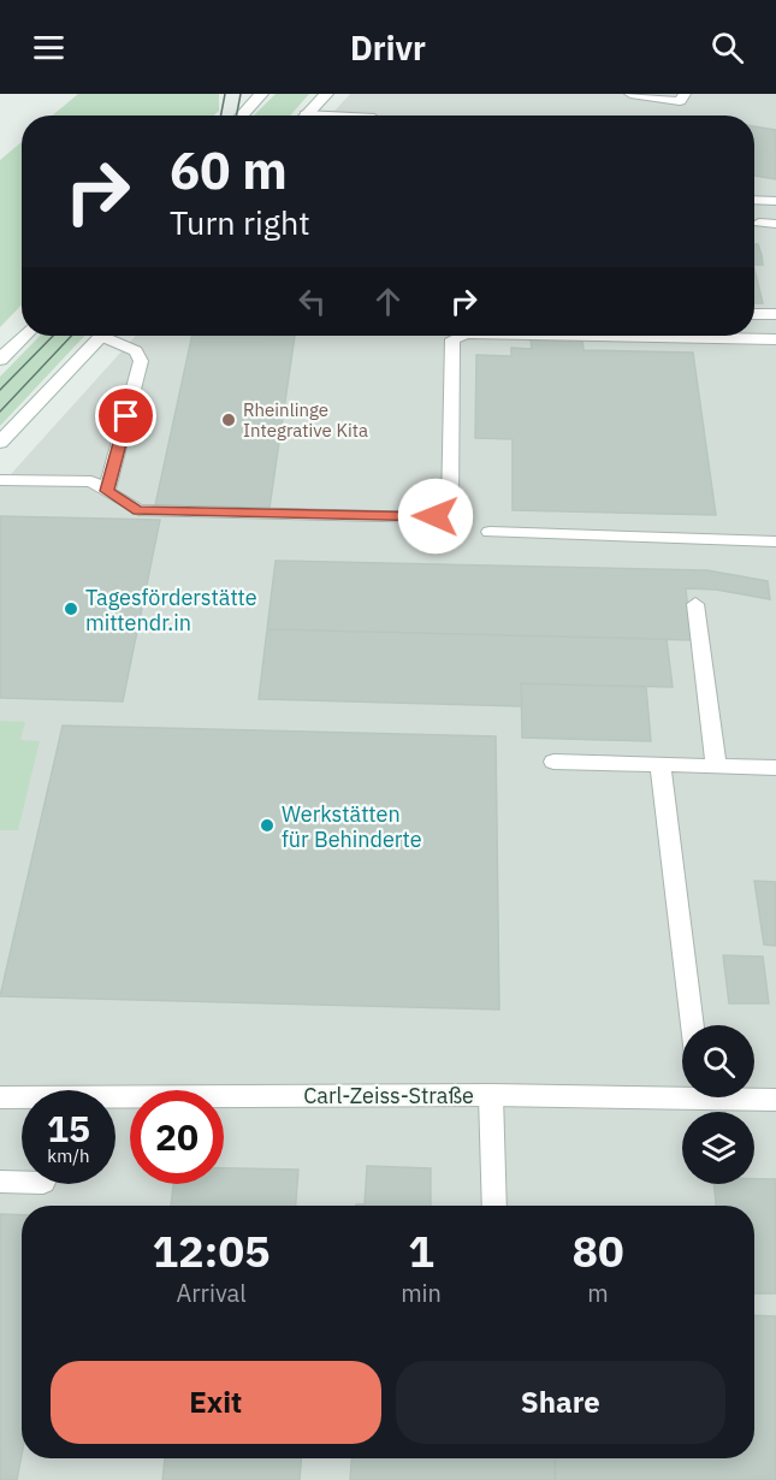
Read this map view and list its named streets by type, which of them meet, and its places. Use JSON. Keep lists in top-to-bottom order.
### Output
{
  "streets": {
    "street": ["Carl-Zeiss-Straße"]
  },
  "places": ["Rheinlinge Integrative Kita", "Tagesförderstätte mittendr.in", "Werkstätten für Behinderte"],
  "page": {
    "header": "Drivr",
    "turn": ["60 m", "Turn right"],
    "speed": "15 km/h",
    "limit": "20",
    "eta": [
      "12:05",
      "Arrival",
      "1",
      "min",
      "80",
      "m"
    ],
    "buttons": ["Exit", "Share"]
  }
}
